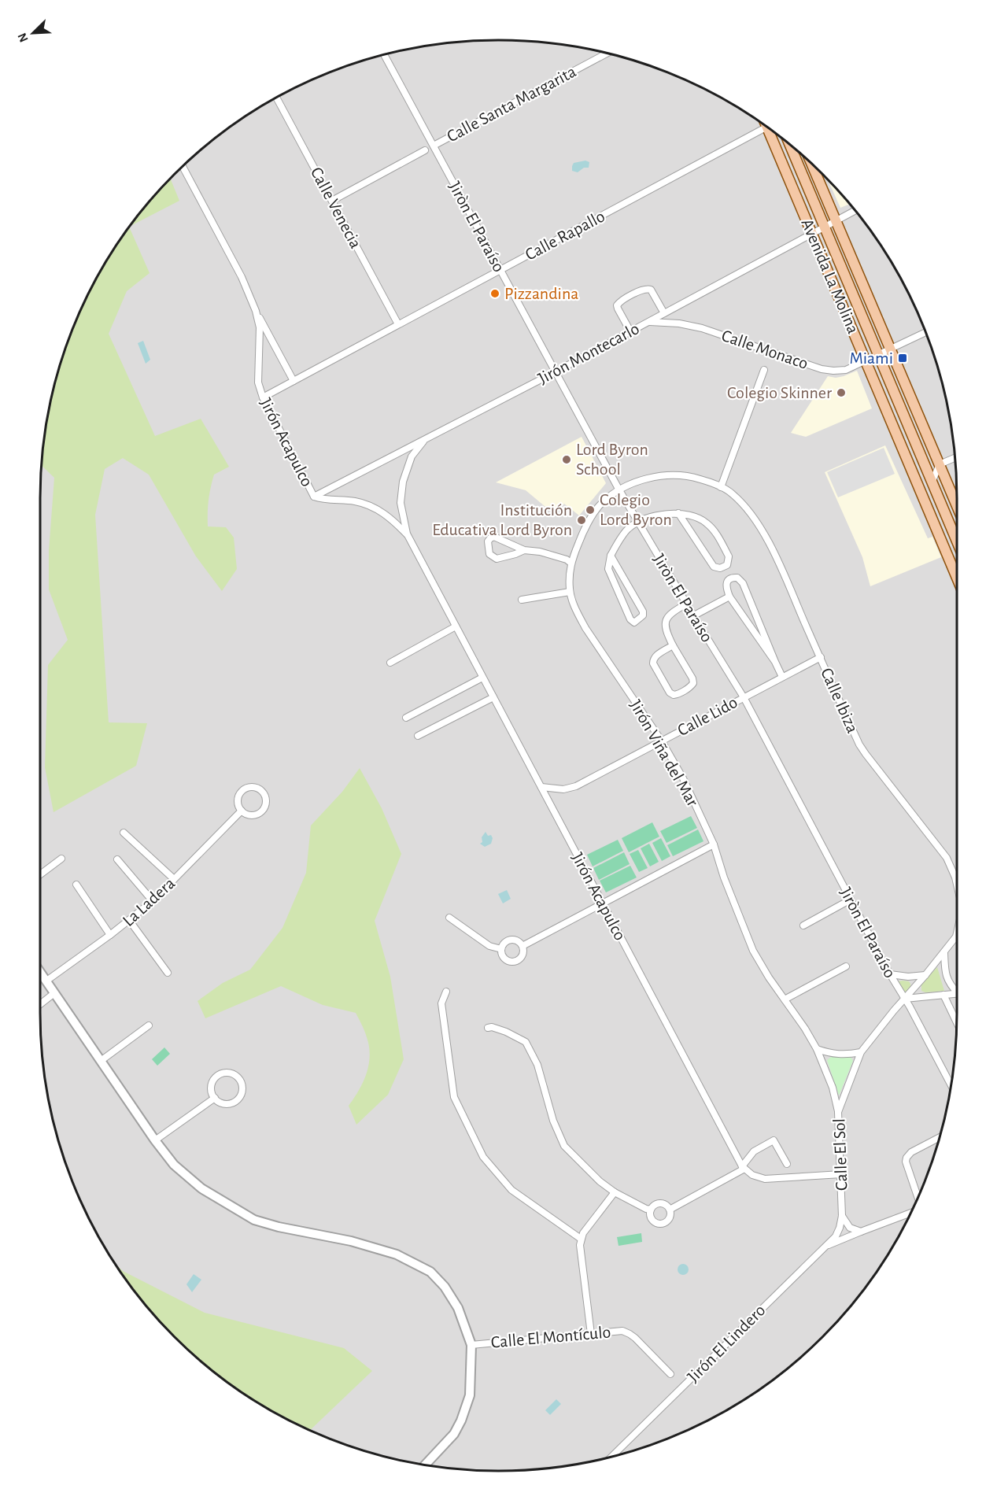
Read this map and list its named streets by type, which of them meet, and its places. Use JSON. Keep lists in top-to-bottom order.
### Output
{
  "streets": {
    "main road": ["Avenida La Molina"],
    "street": [
      "Calle Santa Margarita",
      "Calle Venecia",
      "Jiròn El Paraíso",
      "Calle Rapallo",
      "Calle Monaco",
      "Jirón Montecarlo",
      "Jirón Acapulco",
      "Calle Ibiza",
      "Calle Lido",
      "Jirón Viña del Mar",
      "La Ladera",
      "Calle El Sol",
      "Calle El Montículo",
      "Jirón El Lindero"
    ]
  },
  "crossings": [
    ["Calle Santa Margarita", "Jiròn El Paraíso"],
    ["Calle Venecia", "Calle Rapallo"],
    ["Jiròn El Paraíso", "Calle Rapallo"],
    ["Jiròn El Paraíso", "Jirón Montecarlo"],
    ["Jiròn El Paraíso", "Calle Ibiza"],
    ["Jiròn El Paraíso", "Calle Lido"],
    ["Jiròn El Paraíso", "Jirón Viña del Mar"],
    ["Jiròn El Paraíso", "Calle El Sol"],
    ["Calle Rapallo", "Avenida La Molina"],
    ["Calle Rapallo", "Jirón Acapulco"],
    ["Avenida La Molina", "Calle Monaco"],
    ["Avenida La Molina", "Jirón Montecarlo"],
    ["Calle Monaco", "Jirón Montecarlo"],
    ["Jirón Montecarlo", "Jirón Acapulco"],
    ["Jirón Acapulco", "Calle Lido"],
    ["Calle Ibiza", "Calle Lido"],
    ["Calle Ibiza", "Jirón Viña del Mar"],
    ["Calle Ibiza", "Calle El Sol"],
    ["Calle Lido", "Jirón Viña del Mar"],
    ["Jirón Viña del Mar", "Calle El Sol"],
    ["Calle El Sol", "Jirón El Lindero"]
  ],
  "places": {
    "other": [
      "Pizzandina",
      "Colegio Skinner",
      "Lord Byron School",
      "Colegio Lord Byron",
      "Institución Educativa Lord Byron"
    ],
    "transit": ["Miami"]
  },
  "north": "bottom left"
}
